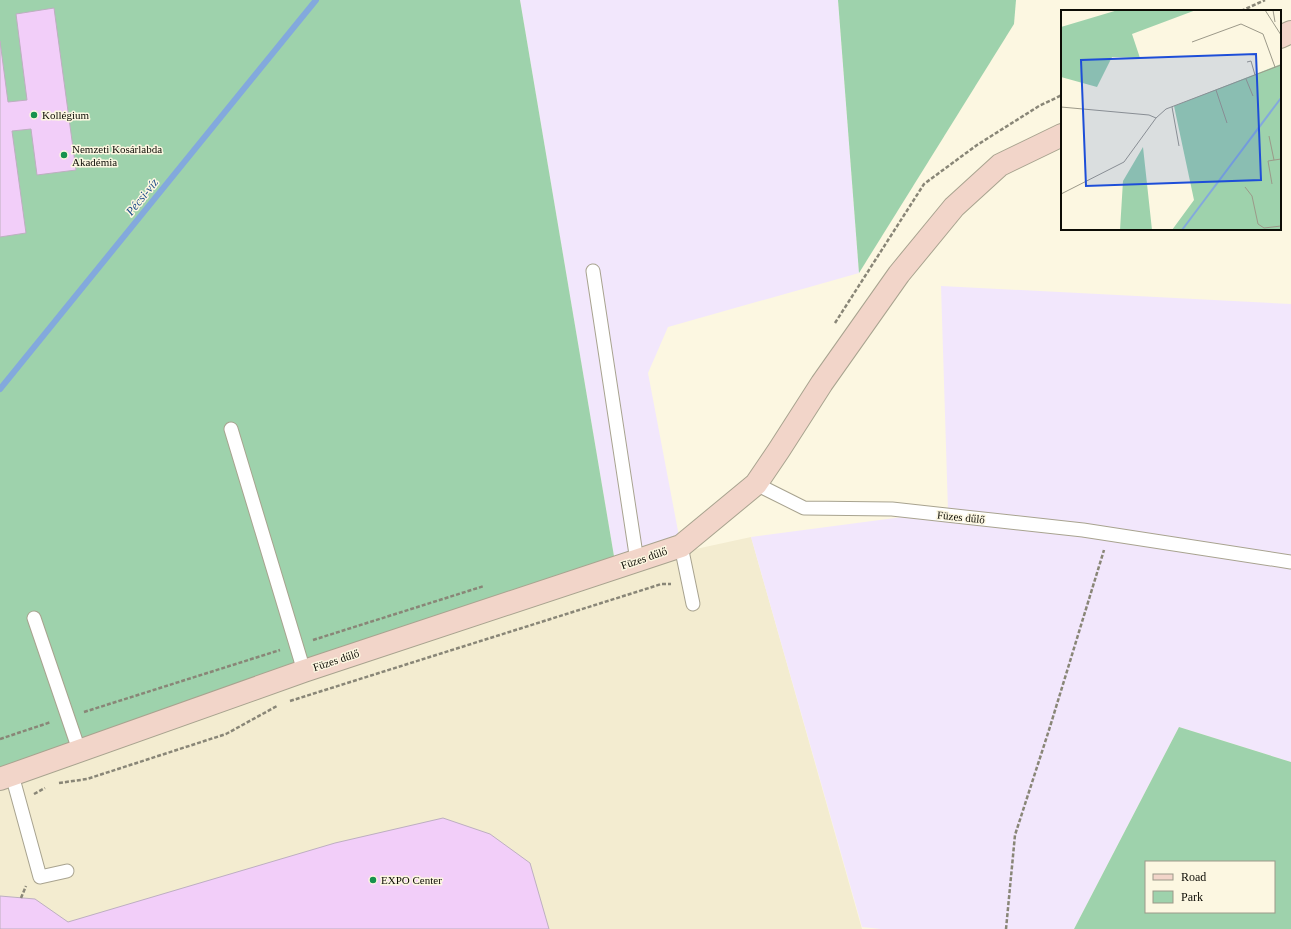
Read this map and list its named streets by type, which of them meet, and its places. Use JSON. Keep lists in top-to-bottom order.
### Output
{
  "streets": {
    "street": ["Füzes dűlő"]
  },
  "water": ["Pécsi-víz"],
  "places": ["Kollégium", "Nemzeti Kosárlabda Akadémia", "EXPO Center"],
  "legend": ["Road", "Park"]
}
